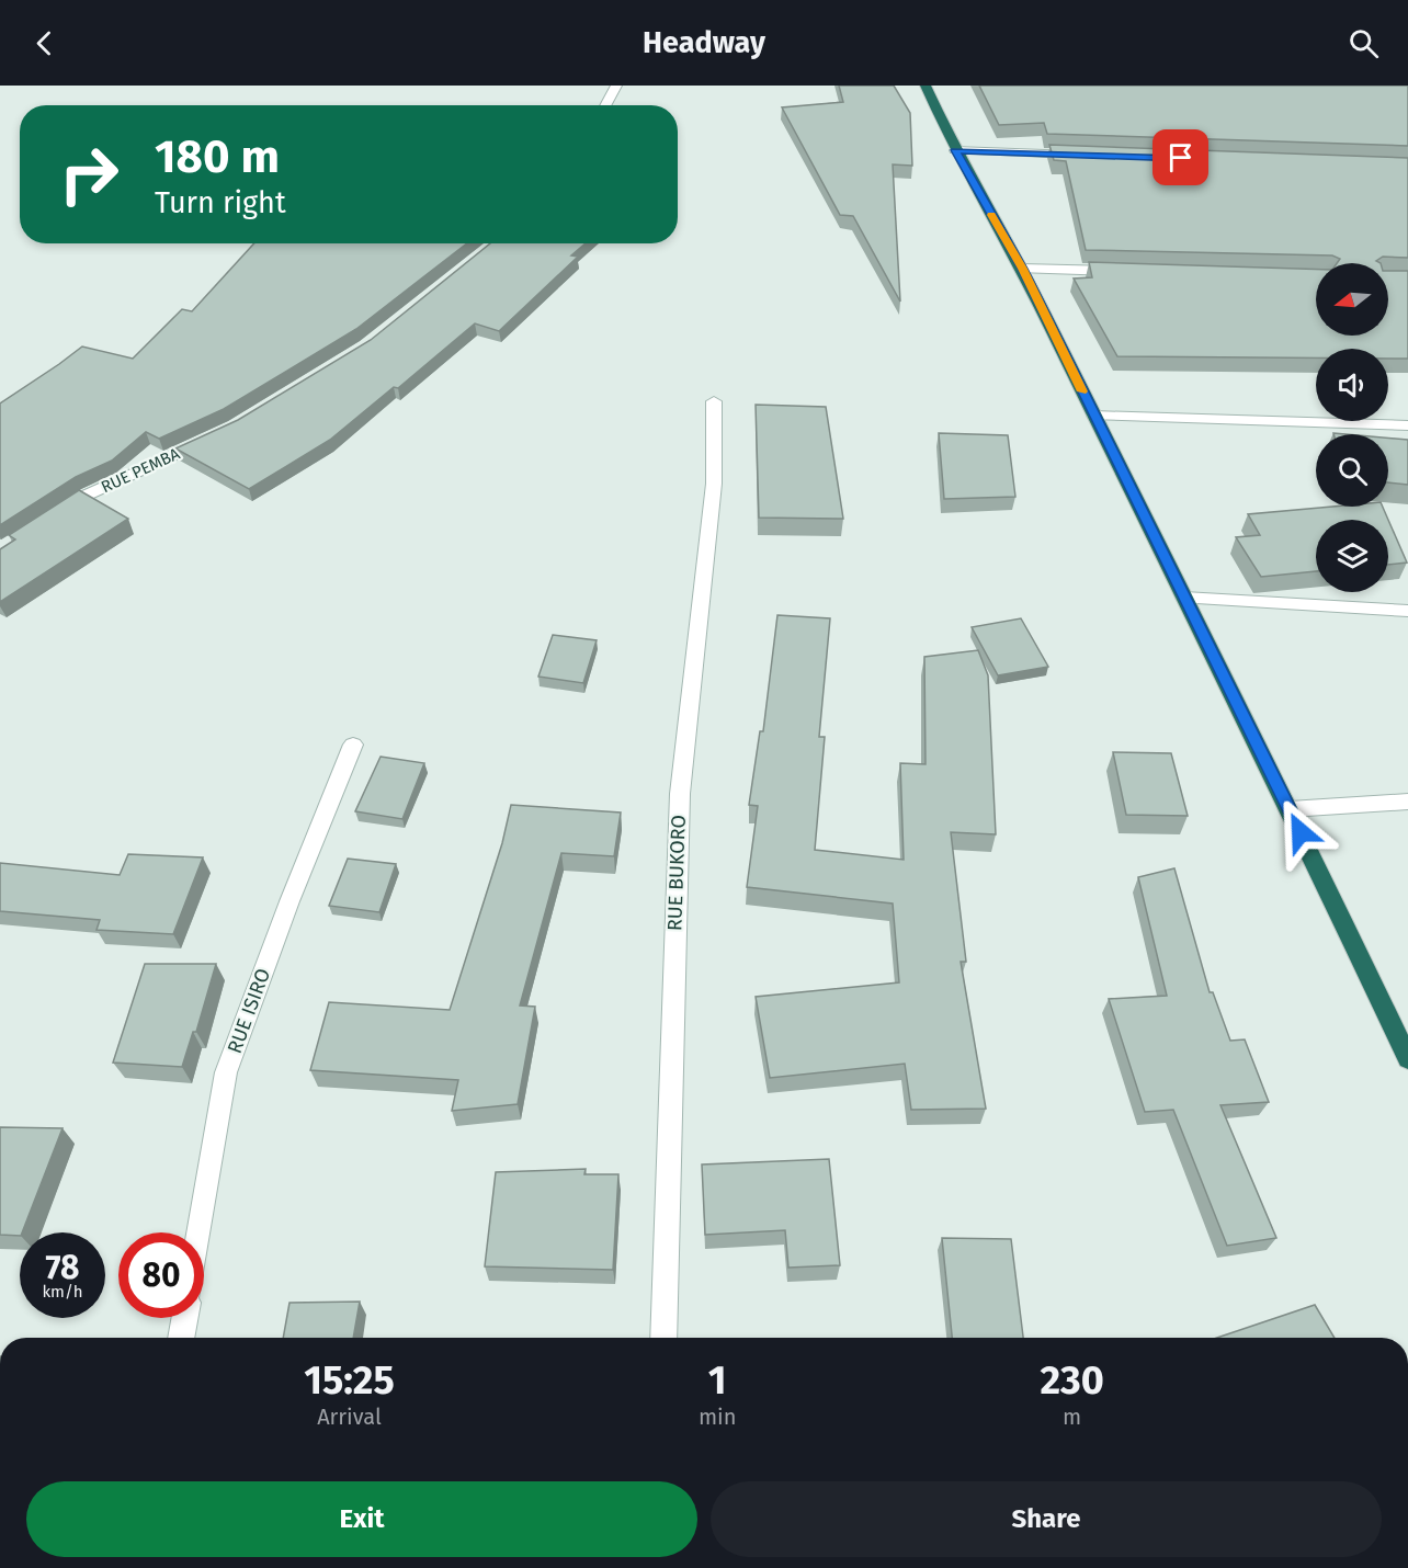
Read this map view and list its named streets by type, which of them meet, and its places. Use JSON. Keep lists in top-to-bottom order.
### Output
{
  "streets": {
    "street": ["RUE PEMBA", "RUE BUKORO", "RUE ISIRO"]
  },
  "north": "left",
  "page": {
    "header": "Headway",
    "turn": ["180 m", "Turn right"],
    "speed": "78 km/h",
    "limit": "80",
    "eta": [
      "15:25",
      "Arrival",
      "1",
      "min",
      "230",
      "m"
    ],
    "buttons": ["Exit", "Share"]
  }
}
